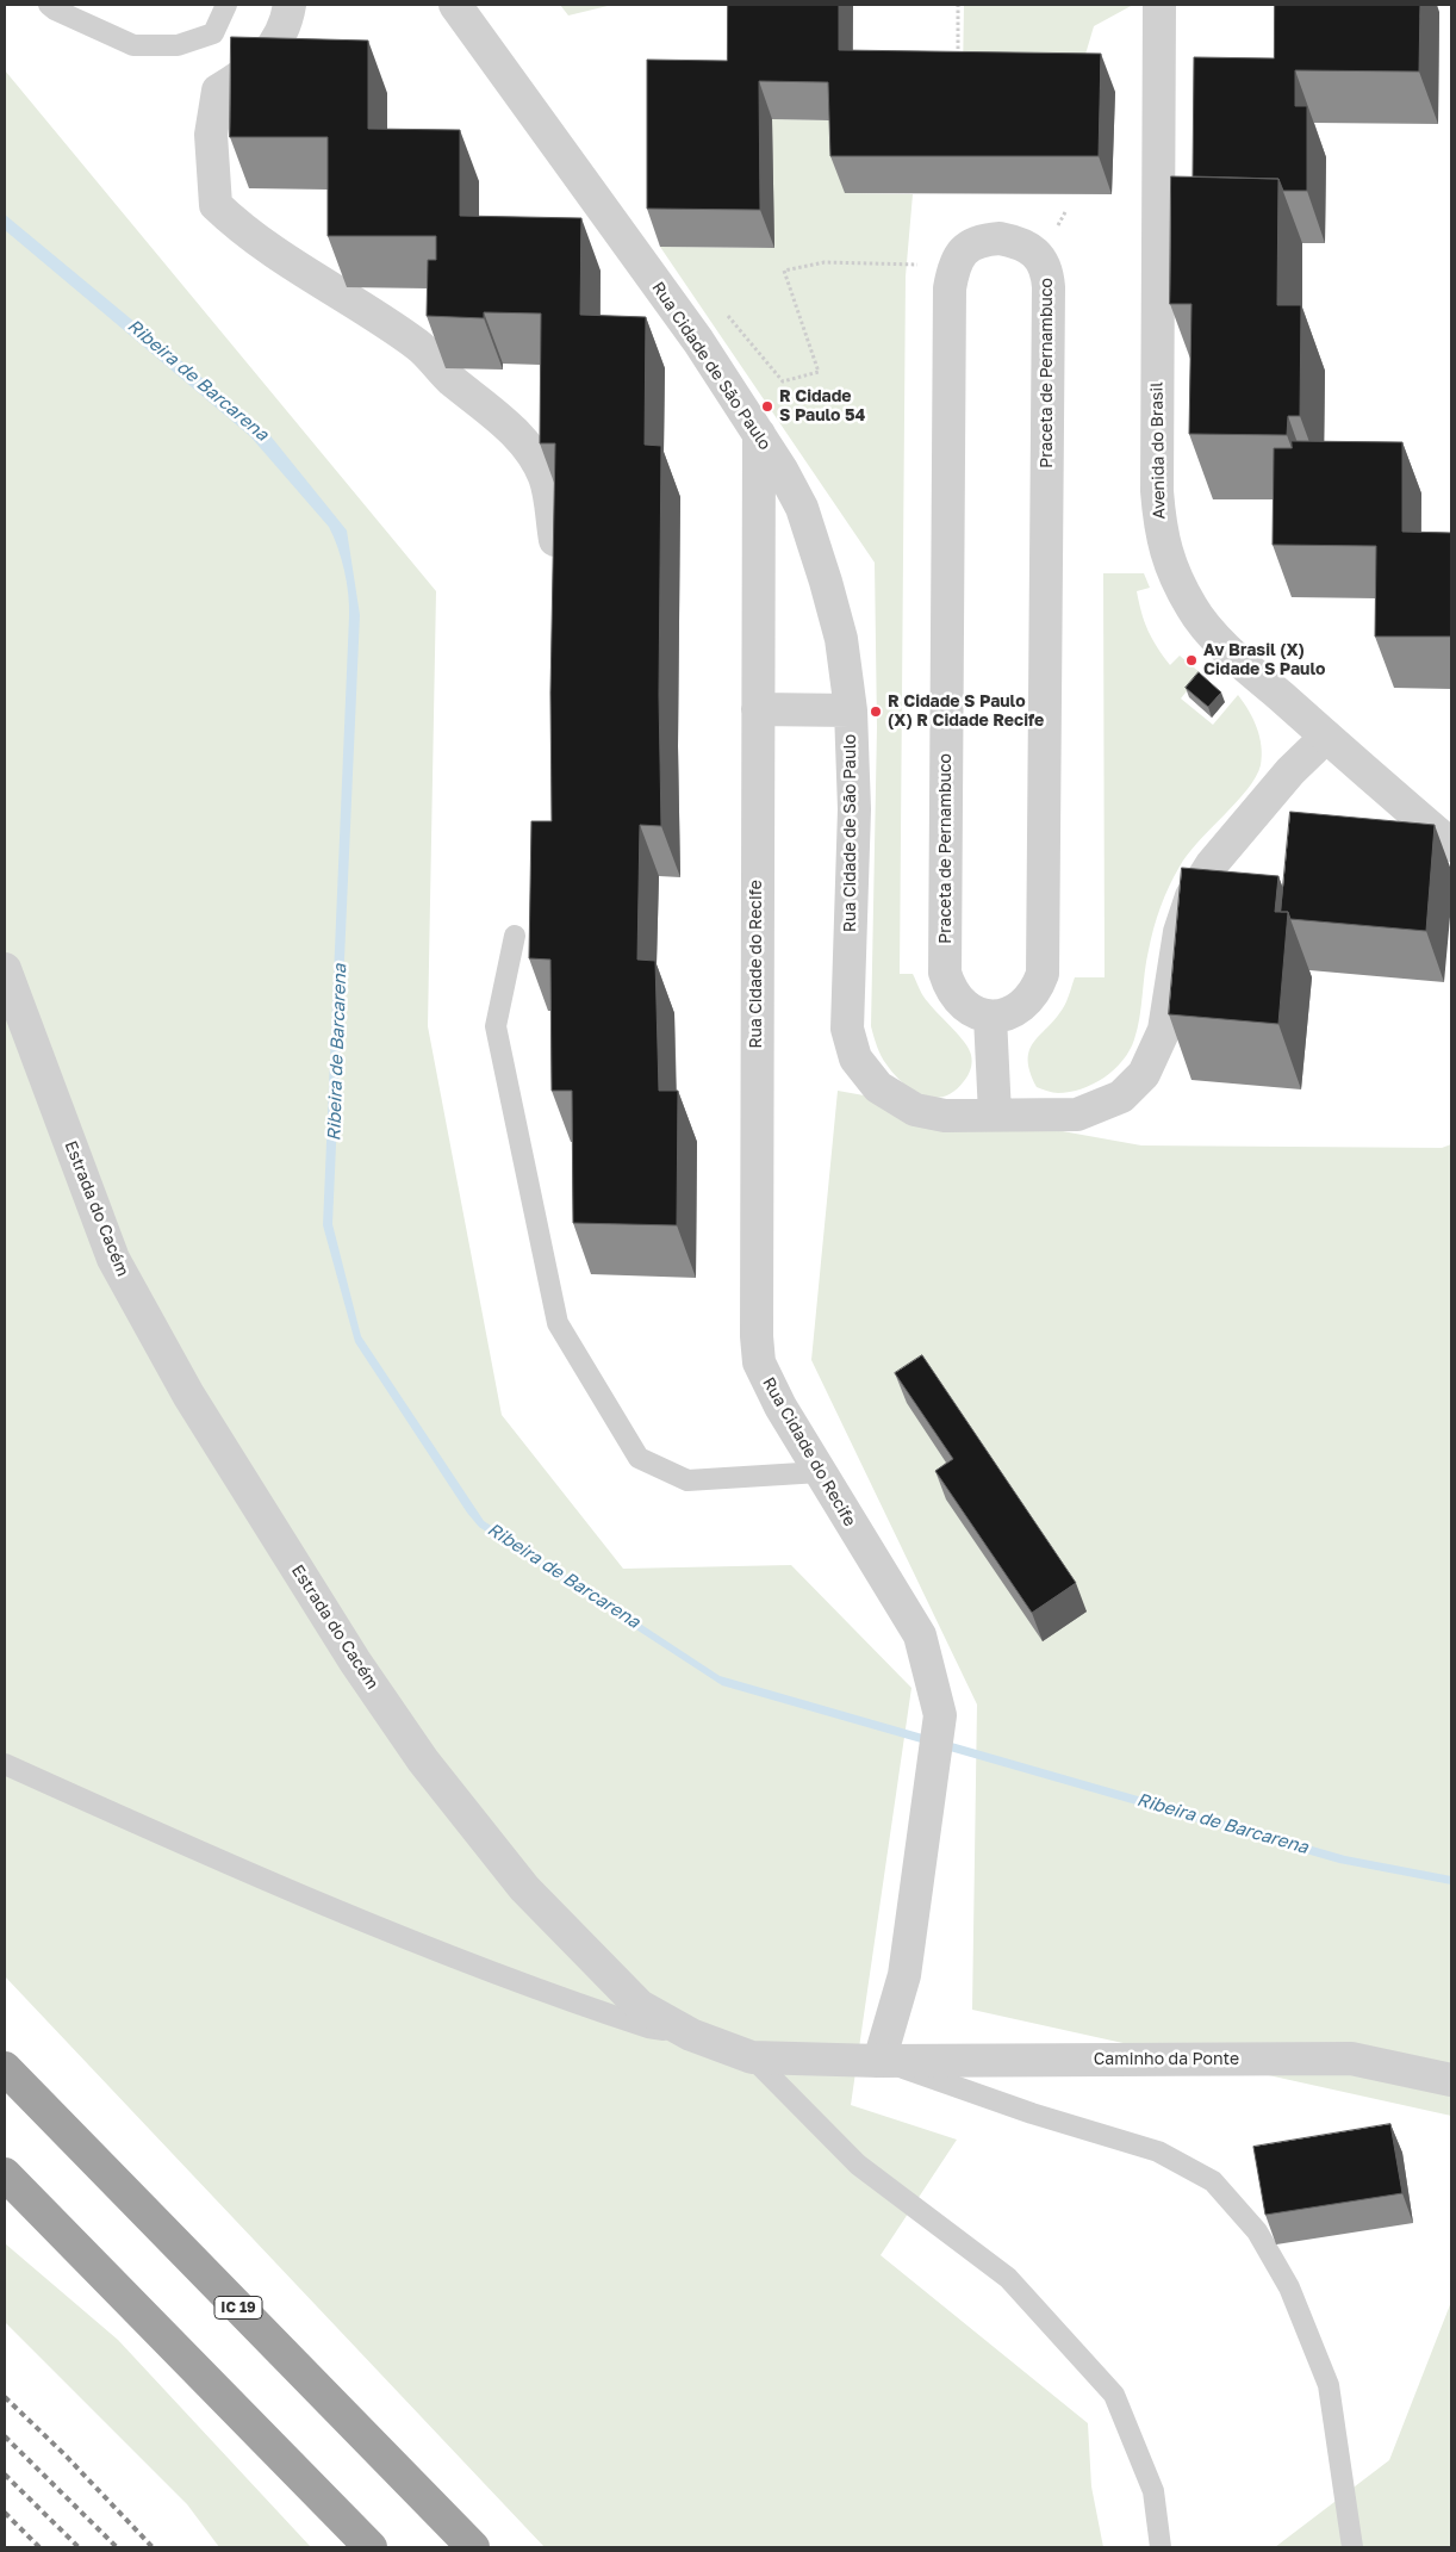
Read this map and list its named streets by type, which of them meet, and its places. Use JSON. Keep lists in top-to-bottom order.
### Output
{
  "streets": {
    "highway": ["IC 19"],
    "street": [
      "Rua Cidade de São Paulo",
      "Praceta de Pernambuco",
      "Avenida do Brasil",
      "Rua Cidade do Recife",
      "Estrada do Cacém",
      "Caminho da Ponte"
    ]
  },
  "crossings": [
    ["Rua Cidade de São Paulo", "Avenida do Brasil"],
    ["Rua Cidade de São Paulo", "Rua Cidade do Recife"],
    ["Rua Cidade do Recife", "Estrada do Cacém"],
    ["Rua Cidade do Recife", "Caminho da Ponte"],
    ["Estrada do Cacém", "Caminho da Ponte"]
  ],
  "water": ["Ribeira de Barcarena"],
  "places": ["R Cidade S Paulo 54", "Av Brasil (X) Cidade S Paulo", "R Cidade S Paulo (X) R Cidade Recife"]
}
